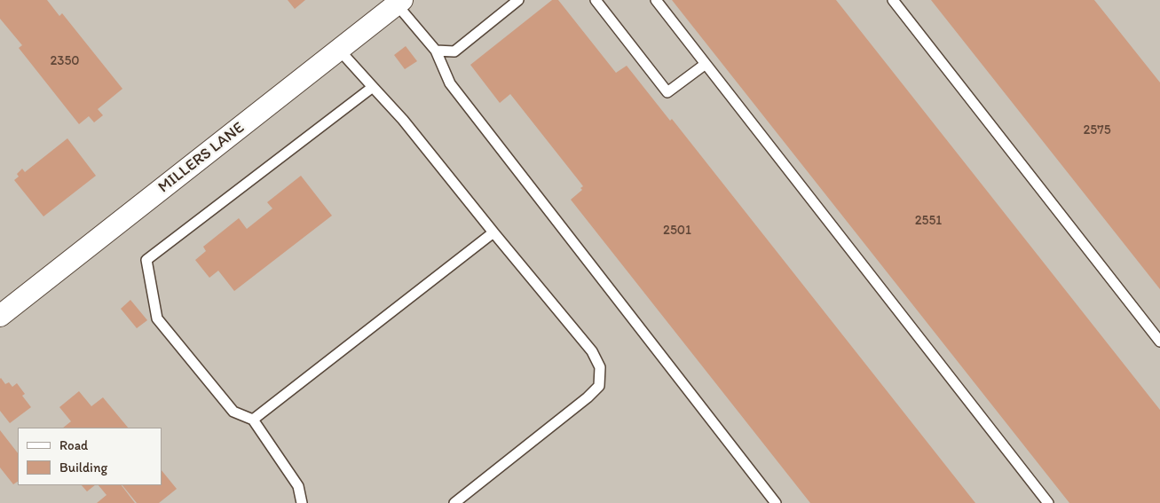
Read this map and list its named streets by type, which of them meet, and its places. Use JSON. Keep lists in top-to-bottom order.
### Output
{
  "streets": {
    "street": ["MILLERS LANE"]
  },
  "house_numbers": [
    "2350",
    "2575",
    "2551",
    "2501"
  ],
  "legend": ["Road", "Building"]
}
